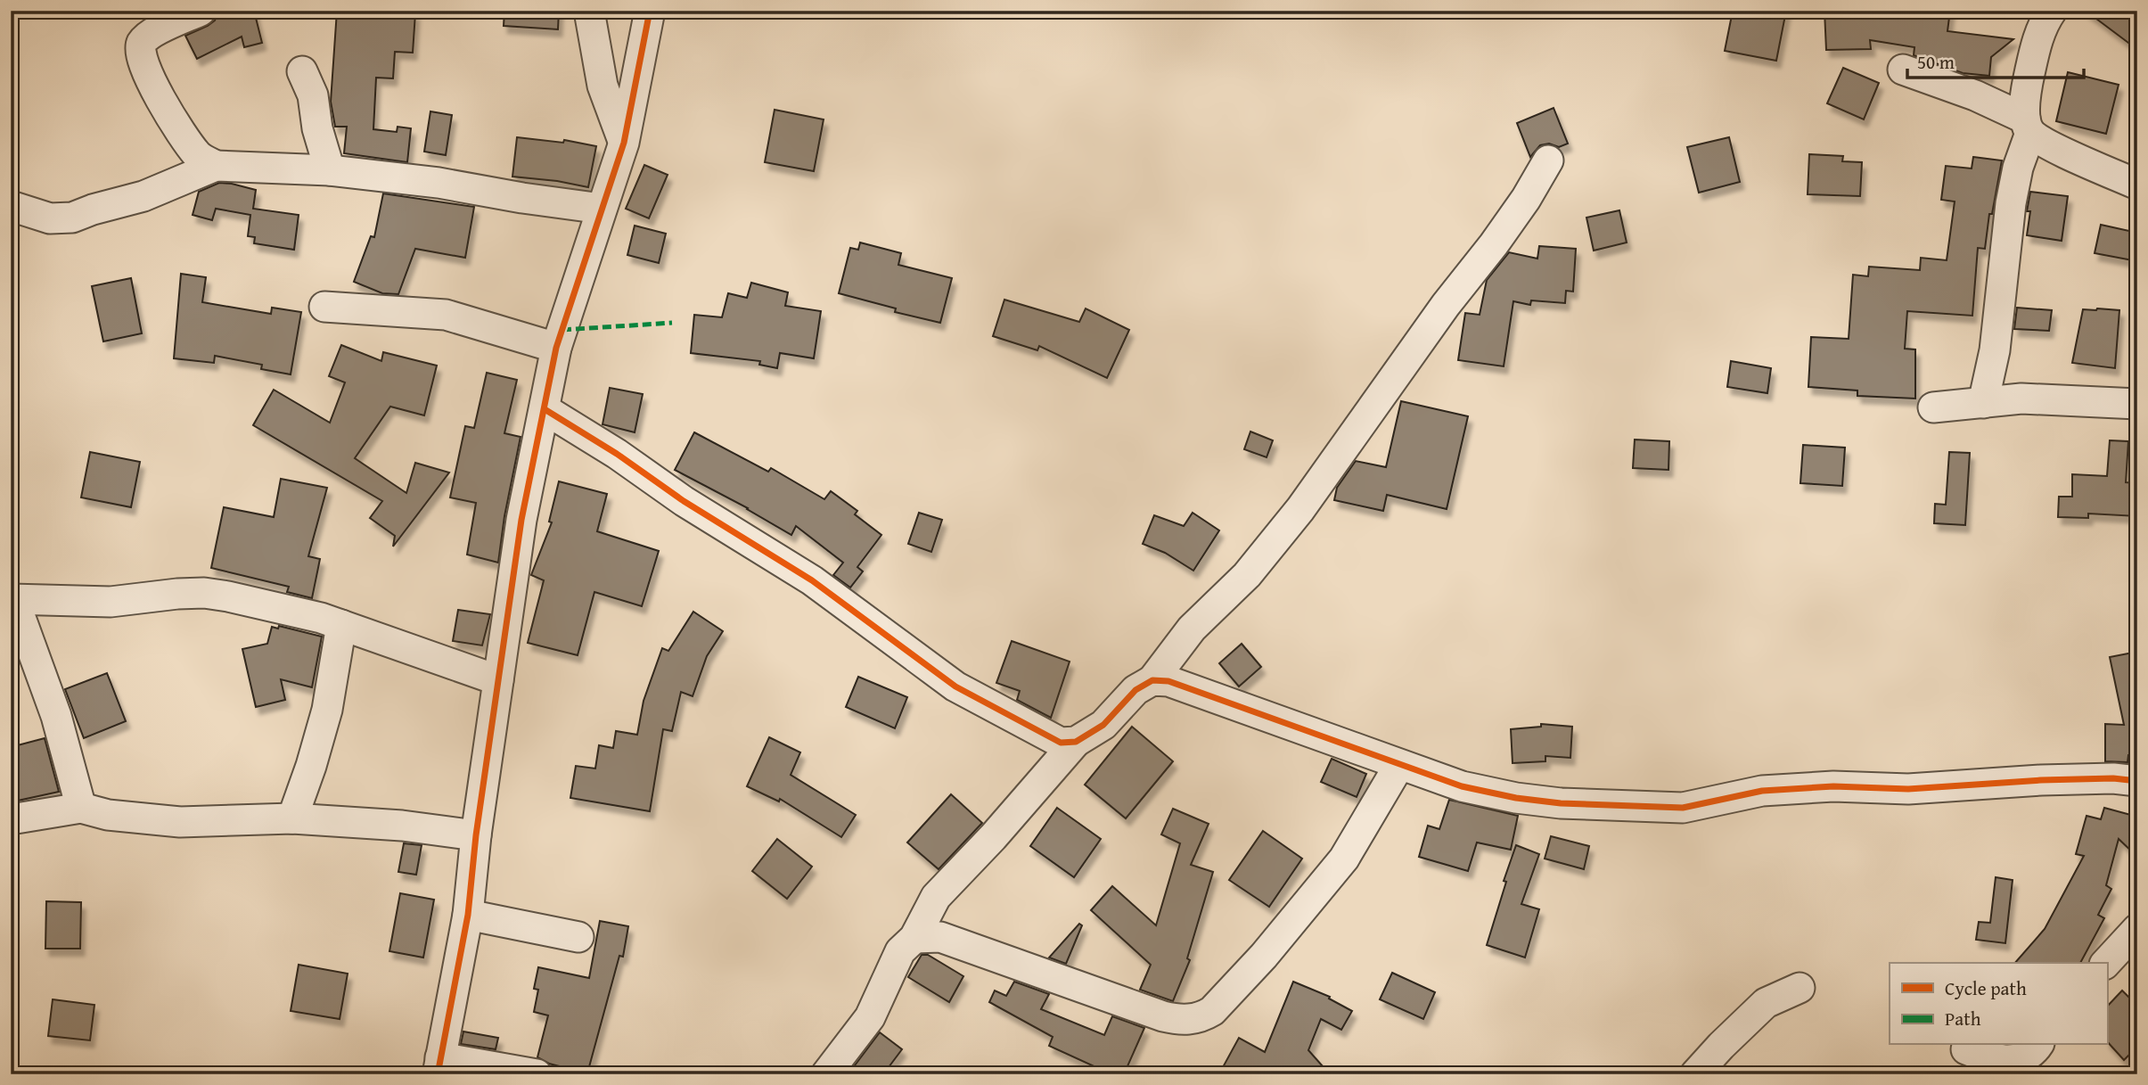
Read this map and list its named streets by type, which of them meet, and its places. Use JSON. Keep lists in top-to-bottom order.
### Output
{
  "legend": ["Cycle path", "Path"],
  "scale_bar": "50 m"
}
